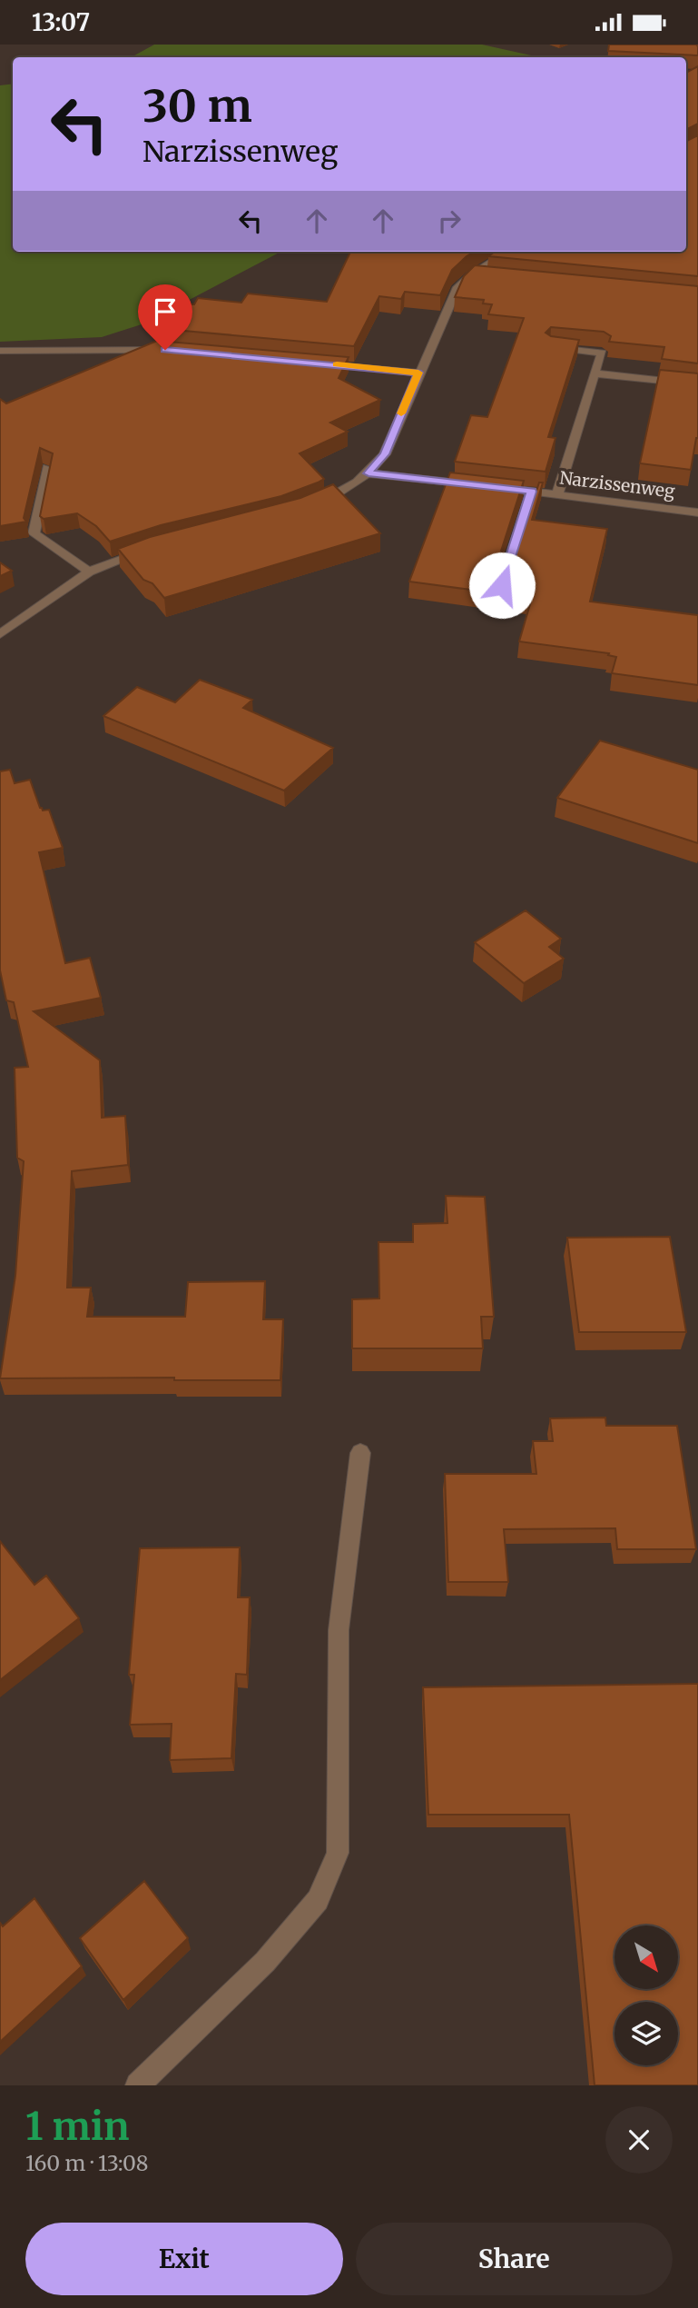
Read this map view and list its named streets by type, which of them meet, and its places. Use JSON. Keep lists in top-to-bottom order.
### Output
{
  "streets": {
    "street": ["Narzissenweg"]
  },
  "north": "bottom right",
  "page": {
    "status": "13:07",
    "turn": ["30 m", "Narzissenweg"],
    "heading": ["1 min", "160 m · 13:08"],
    "buttons": ["Exit", "Share"]
  }
}
